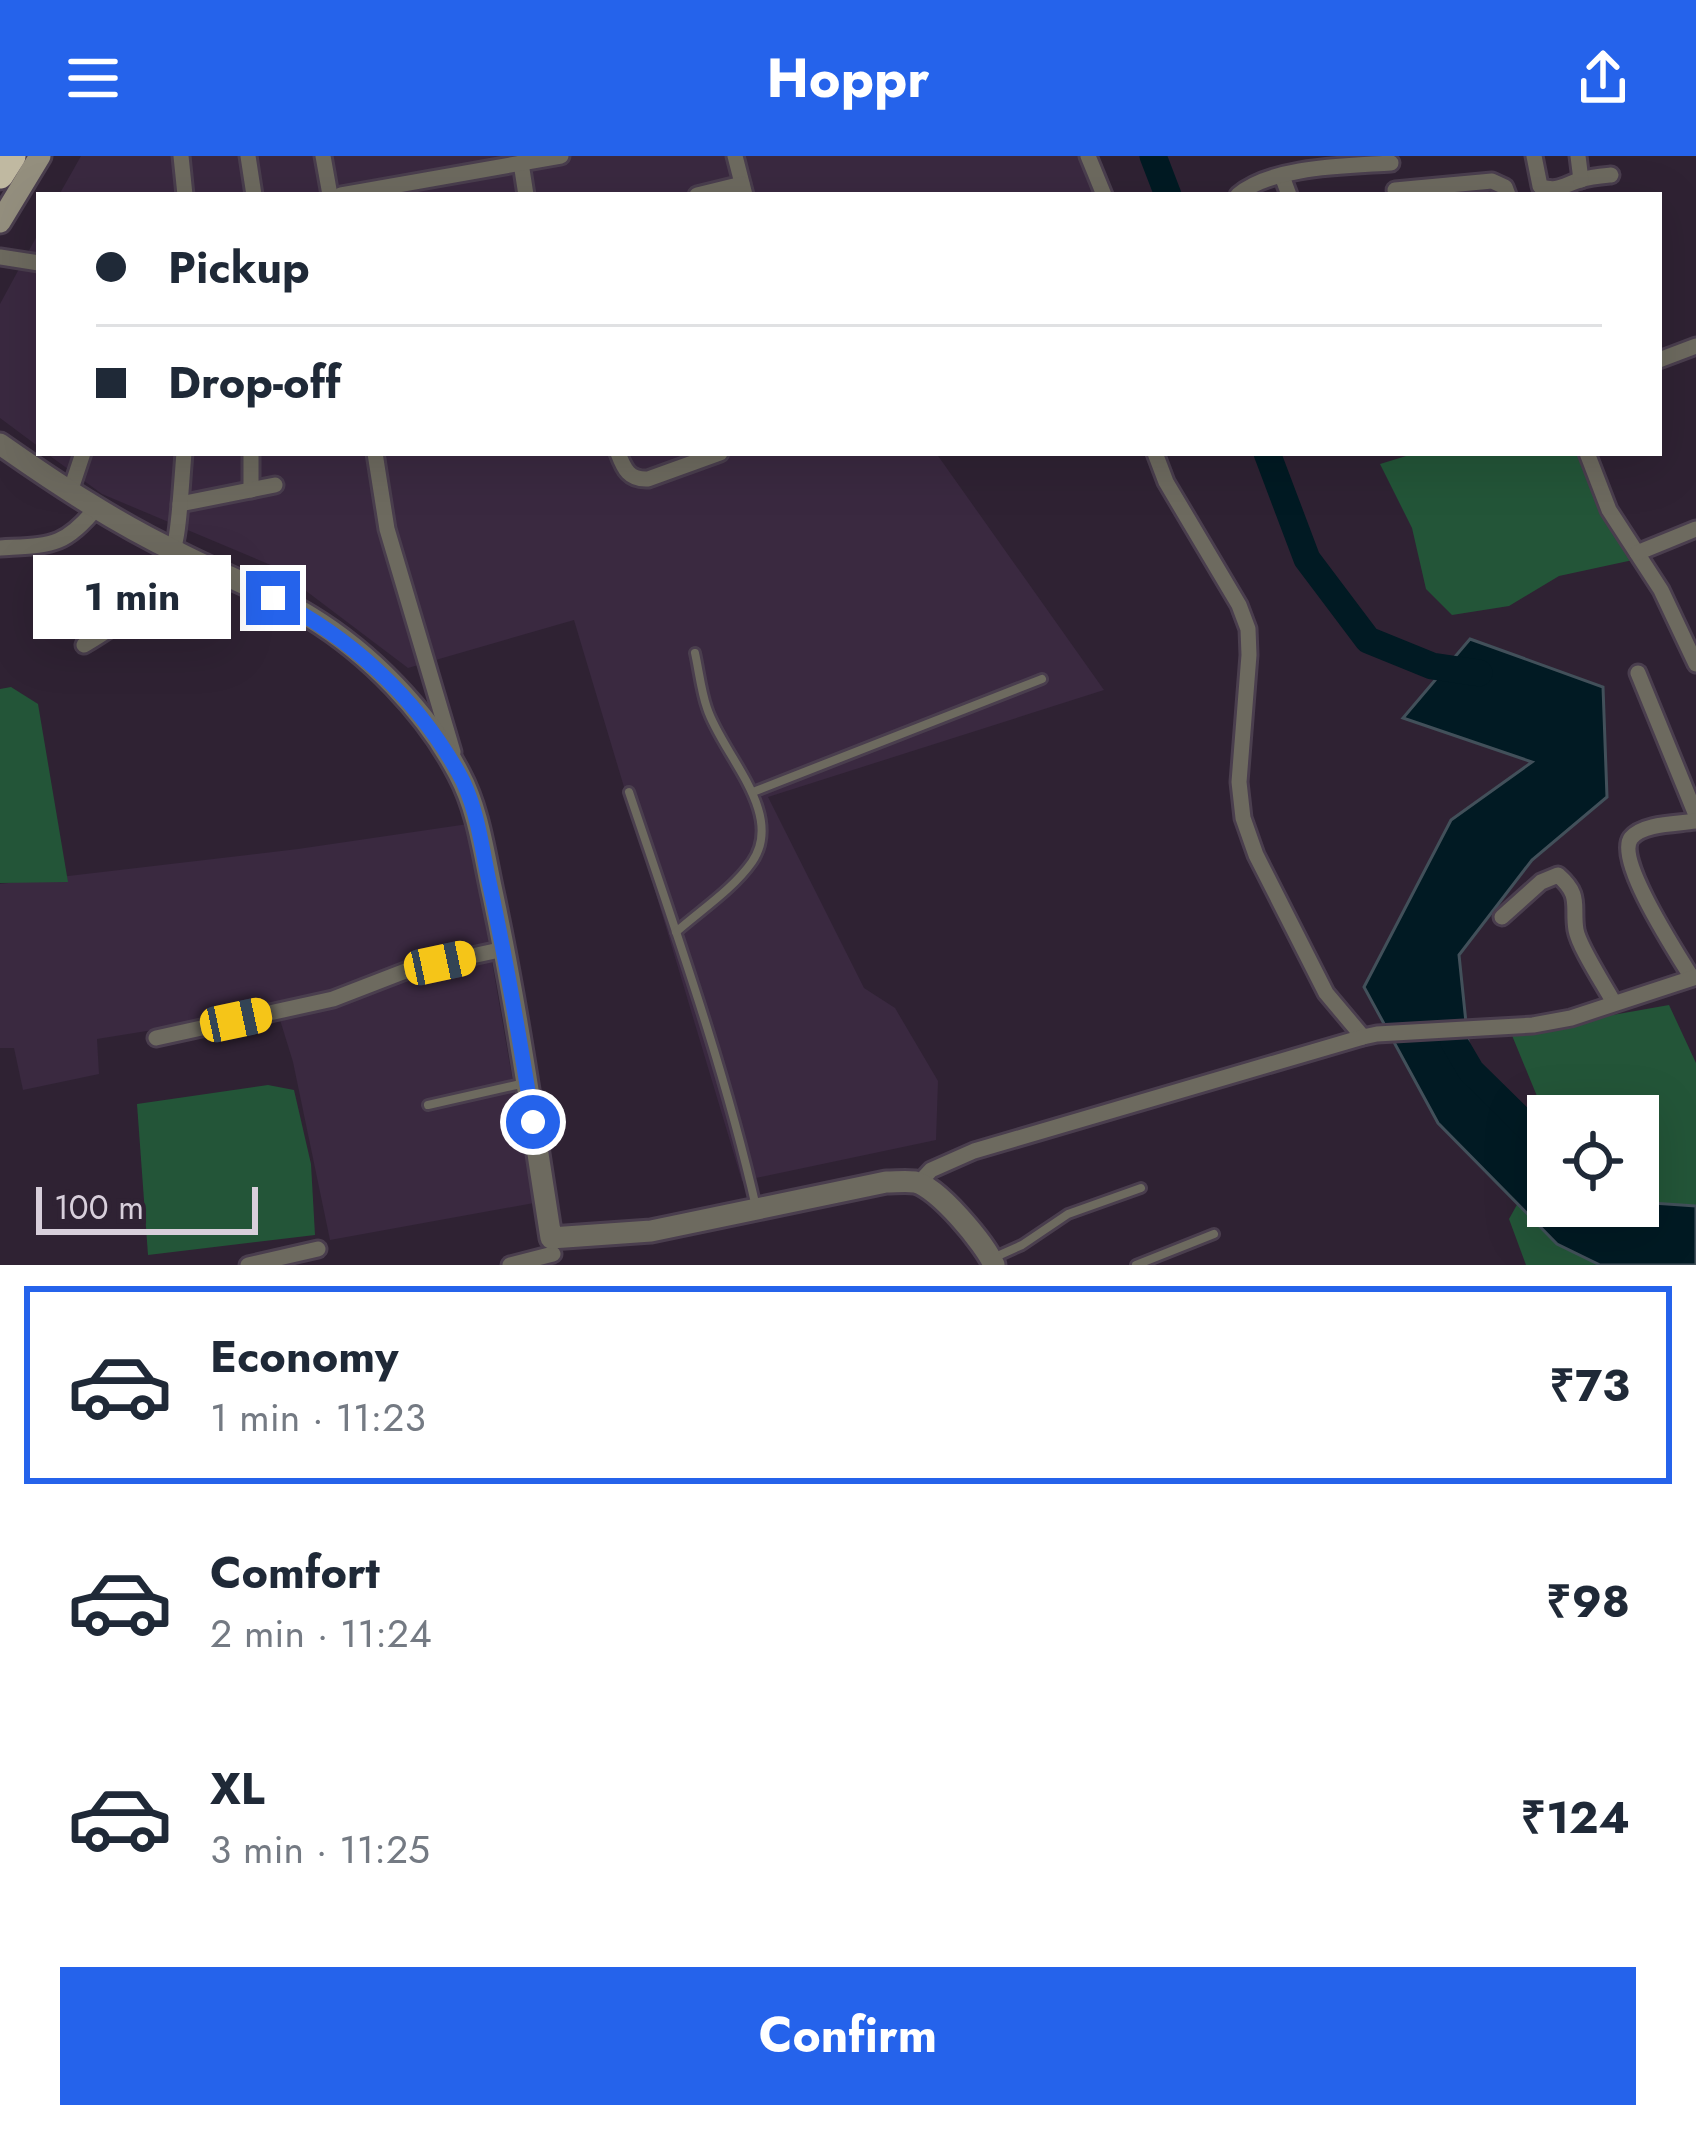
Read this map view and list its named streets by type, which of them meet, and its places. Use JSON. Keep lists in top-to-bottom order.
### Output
{
  "scale_bar": "100 m",
  "page": {
    "header": "Hoppr",
    "banner": ["Pickup", "Drop-off"],
    "bubble": "1 min",
    "scale": "100 m",
    "list": [
      {
        "name": "Economy",
        "note": "1 min · 11:23",
        "value": "₹73"
      },
      {
        "name": "Comfort",
        "note": "2 min · 11:24",
        "value": "₹98"
      },
      {
        "name": "XL",
        "note": "3 min · 11:25",
        "value": "₹124"
      }
    ],
    "buttons": "Confirm"
  }
}
